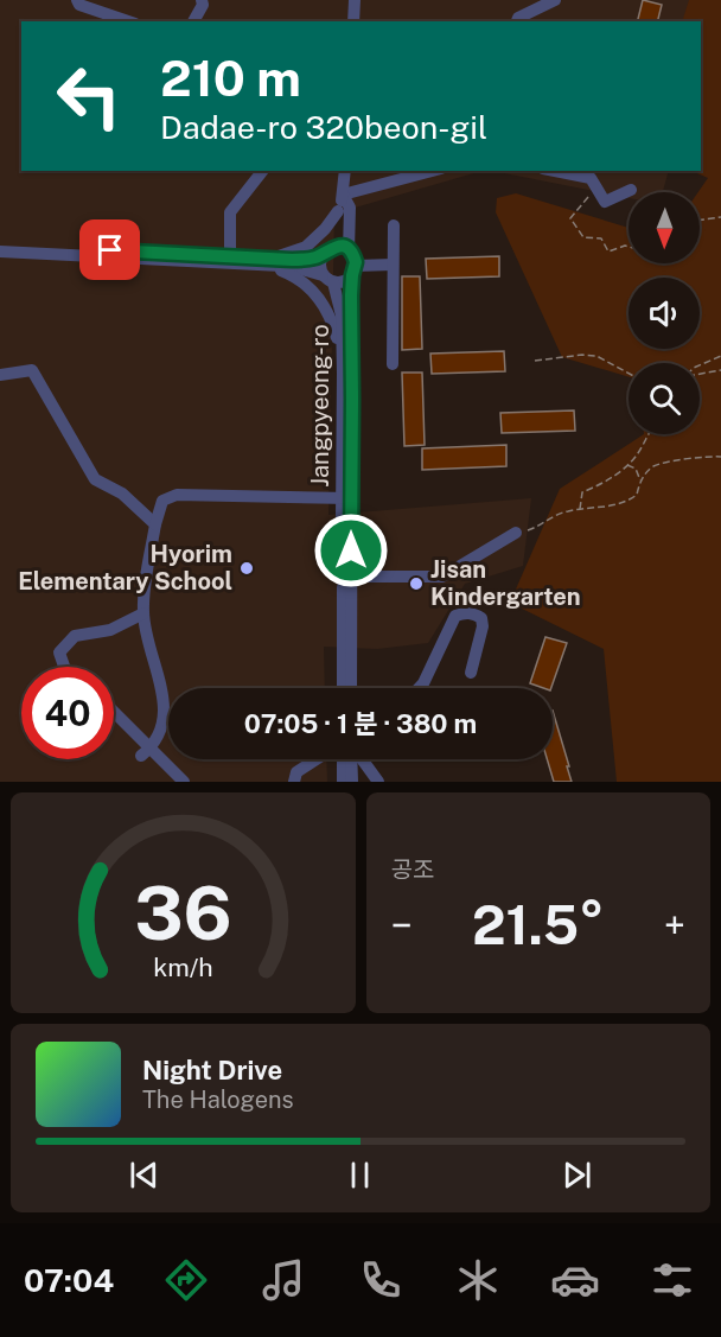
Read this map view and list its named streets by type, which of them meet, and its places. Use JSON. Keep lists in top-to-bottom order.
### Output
{
  "streets": {
    "street": ["Jangpyeong-ro"]
  },
  "places": ["Hyorim Elementary School", "Jisan Kindergarten"],
  "north": "bottom",
  "page": {
    "turn": ["210 m", "Dadae-ro 320beon-gil"],
    "limit": "40",
    "trip": "07:05 · 1 분 · 380 m",
    "tile": "공조",
    "heat": ["−", "21.5°", "+"],
    "song": ["Night Drive", "The Halogens"],
    "tabs": "07:04",
    "gauge": ["36", "km/h"]
  }
}
